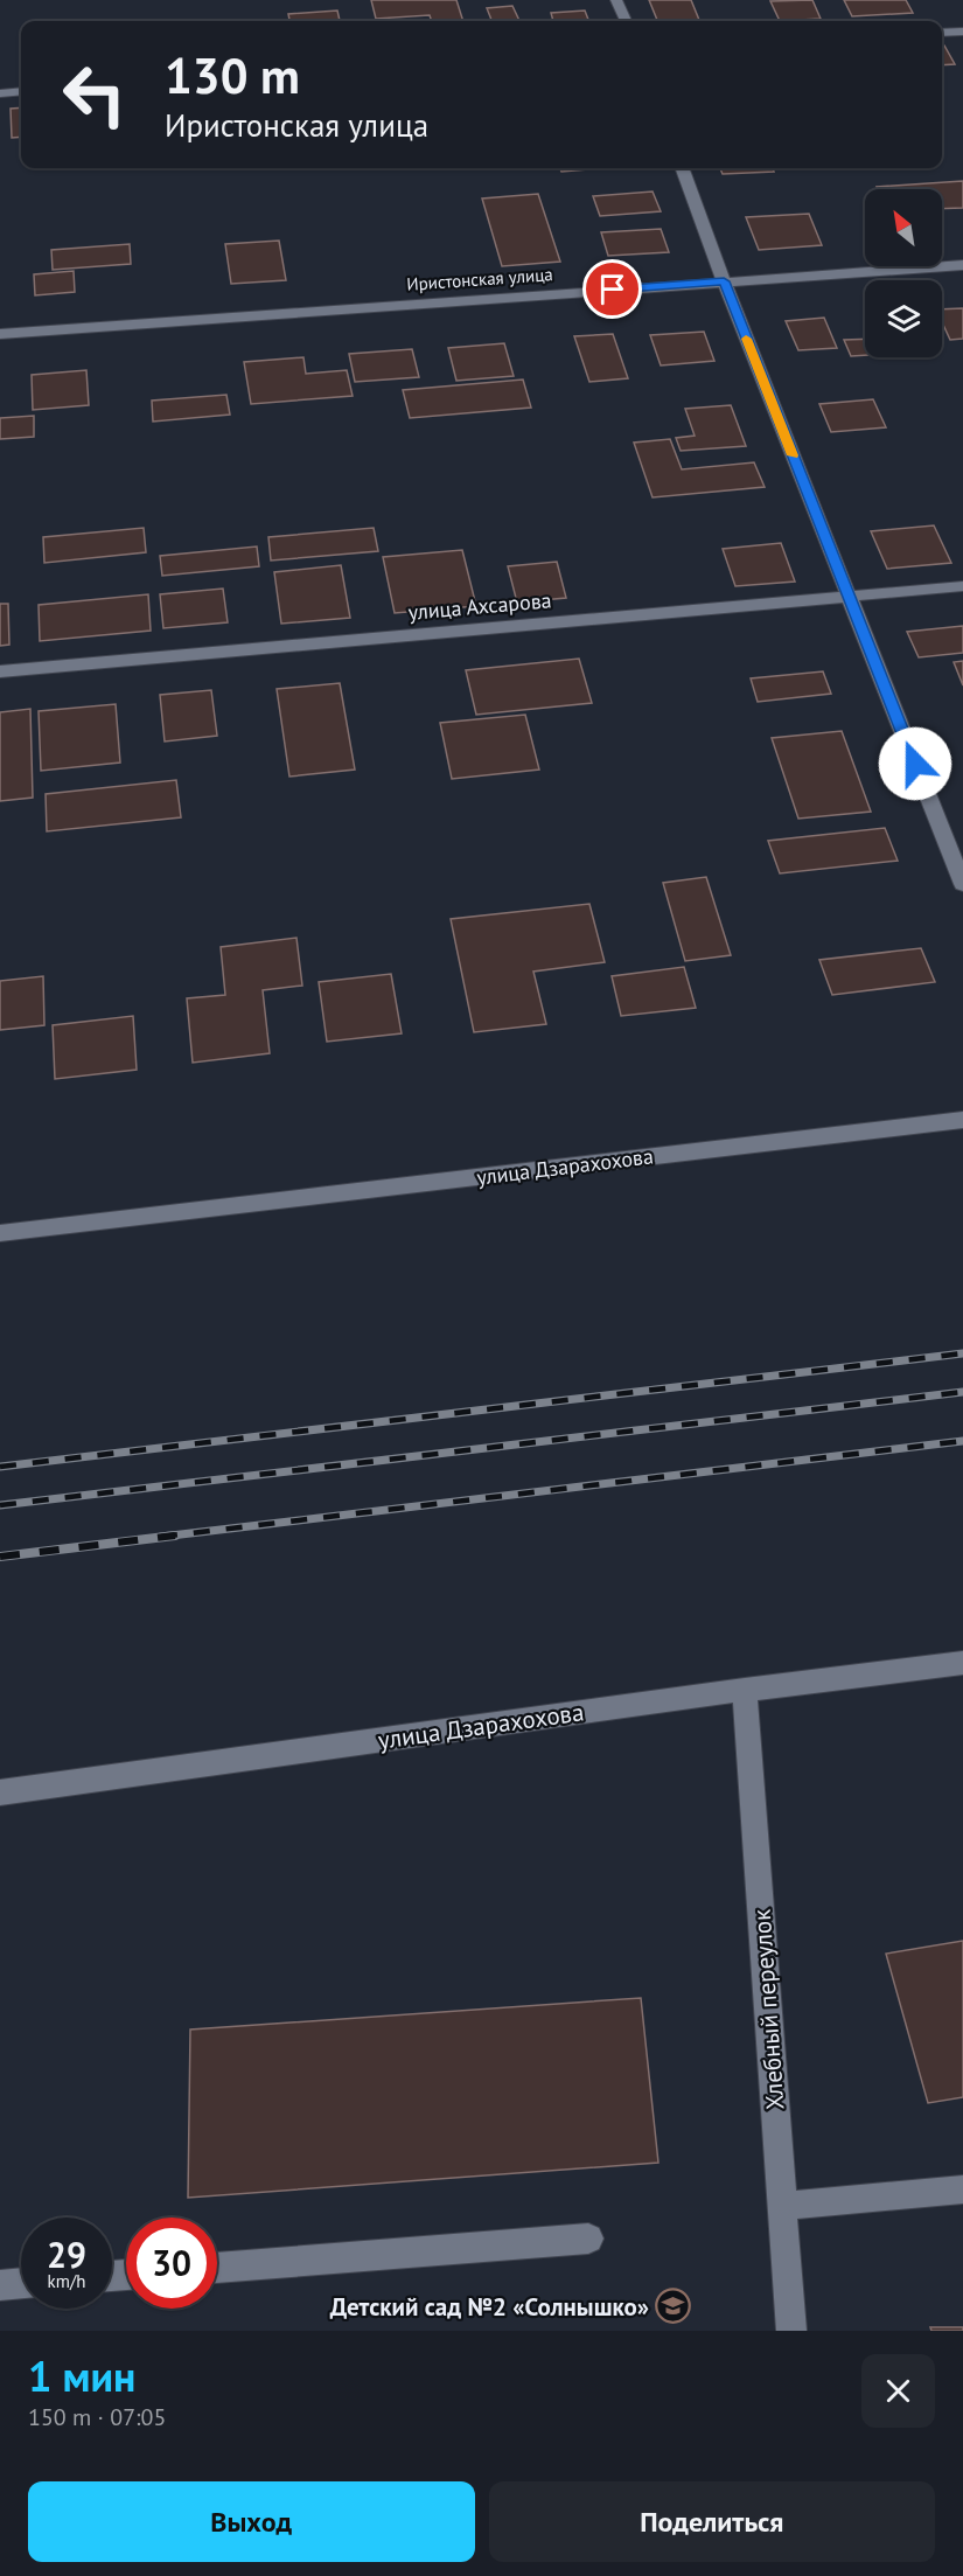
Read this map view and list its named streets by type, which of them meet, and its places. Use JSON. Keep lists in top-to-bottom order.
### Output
{
  "streets": {
    "street": [
      "Иристонская улица",
      "улица Ахсарова",
      "улица Дзарахохова",
      "Хлебный переулок"
    ]
  },
  "crossings": [
    ["улица Дзарахохова", "Хлебный переулок"]
  ],
  "places": {
    "school or university": ["Детский сад №2 «Солнышко»"]
  },
  "north": "top left",
  "page": {
    "turn": ["130 m", "Иристонская улица"],
    "speed": "29 km/h",
    "limit": "30",
    "heading": ["1 мин", "150 m · 07:05"],
    "buttons": ["Выход", "Поделиться"]
  }
}
